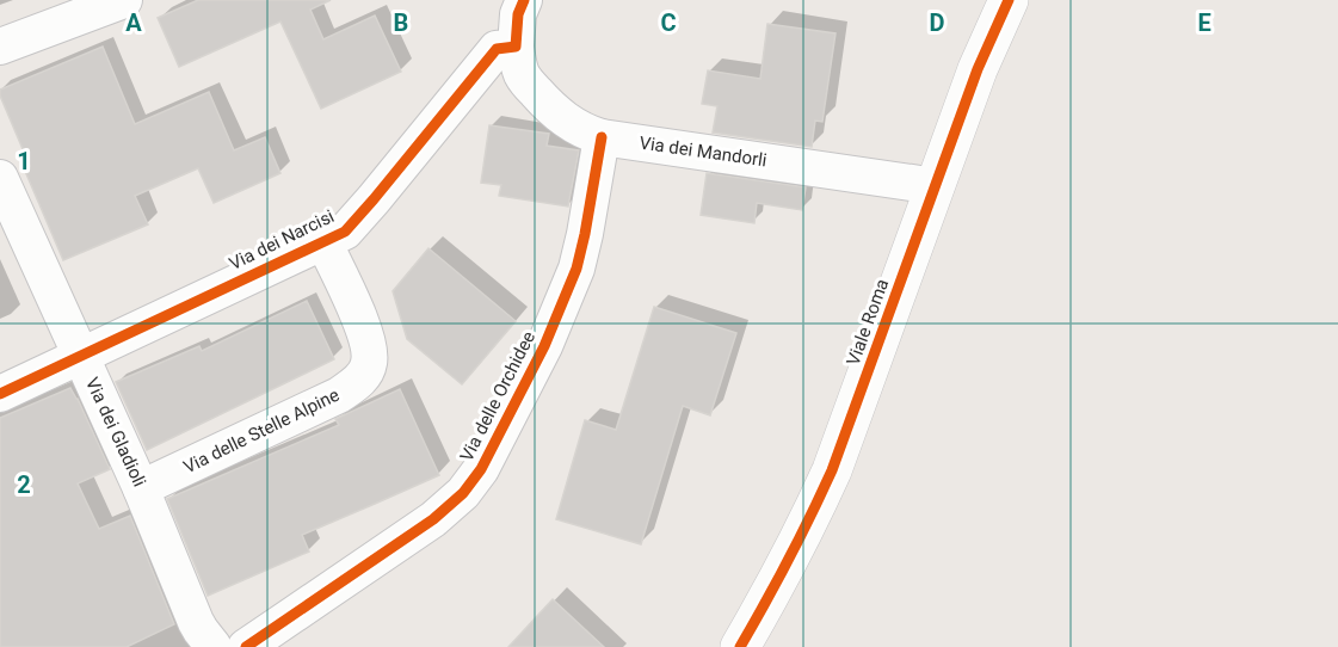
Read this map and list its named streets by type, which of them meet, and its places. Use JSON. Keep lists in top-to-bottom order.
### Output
{
  "streets": {
    "street": [
      "Via dei Mandorli",
      "Via dei Narcisi",
      "Viale Roma",
      "Via delle Orchidee",
      "Via delle Stelle Alpine",
      "Via dei Gladioli"
    ]
  },
  "crossings": [
    ["Via dei Mandorli", "Via dei Narcisi"],
    ["Via dei Mandorli", "Viale Roma"],
    ["Via dei Mandorli", "Via delle Orchidee"],
    ["Via dei Narcisi", "Via delle Stelle Alpine"],
    ["Via dei Narcisi", "Via dei Gladioli"],
    ["Via delle Stelle Alpine", "Via dei Gladioli"]
  ],
  "grid": {
    "columns": [
      "A",
      "B",
      "C",
      "D",
      "E"
    ],
    "rows": ["1", "2"]
  }
}
